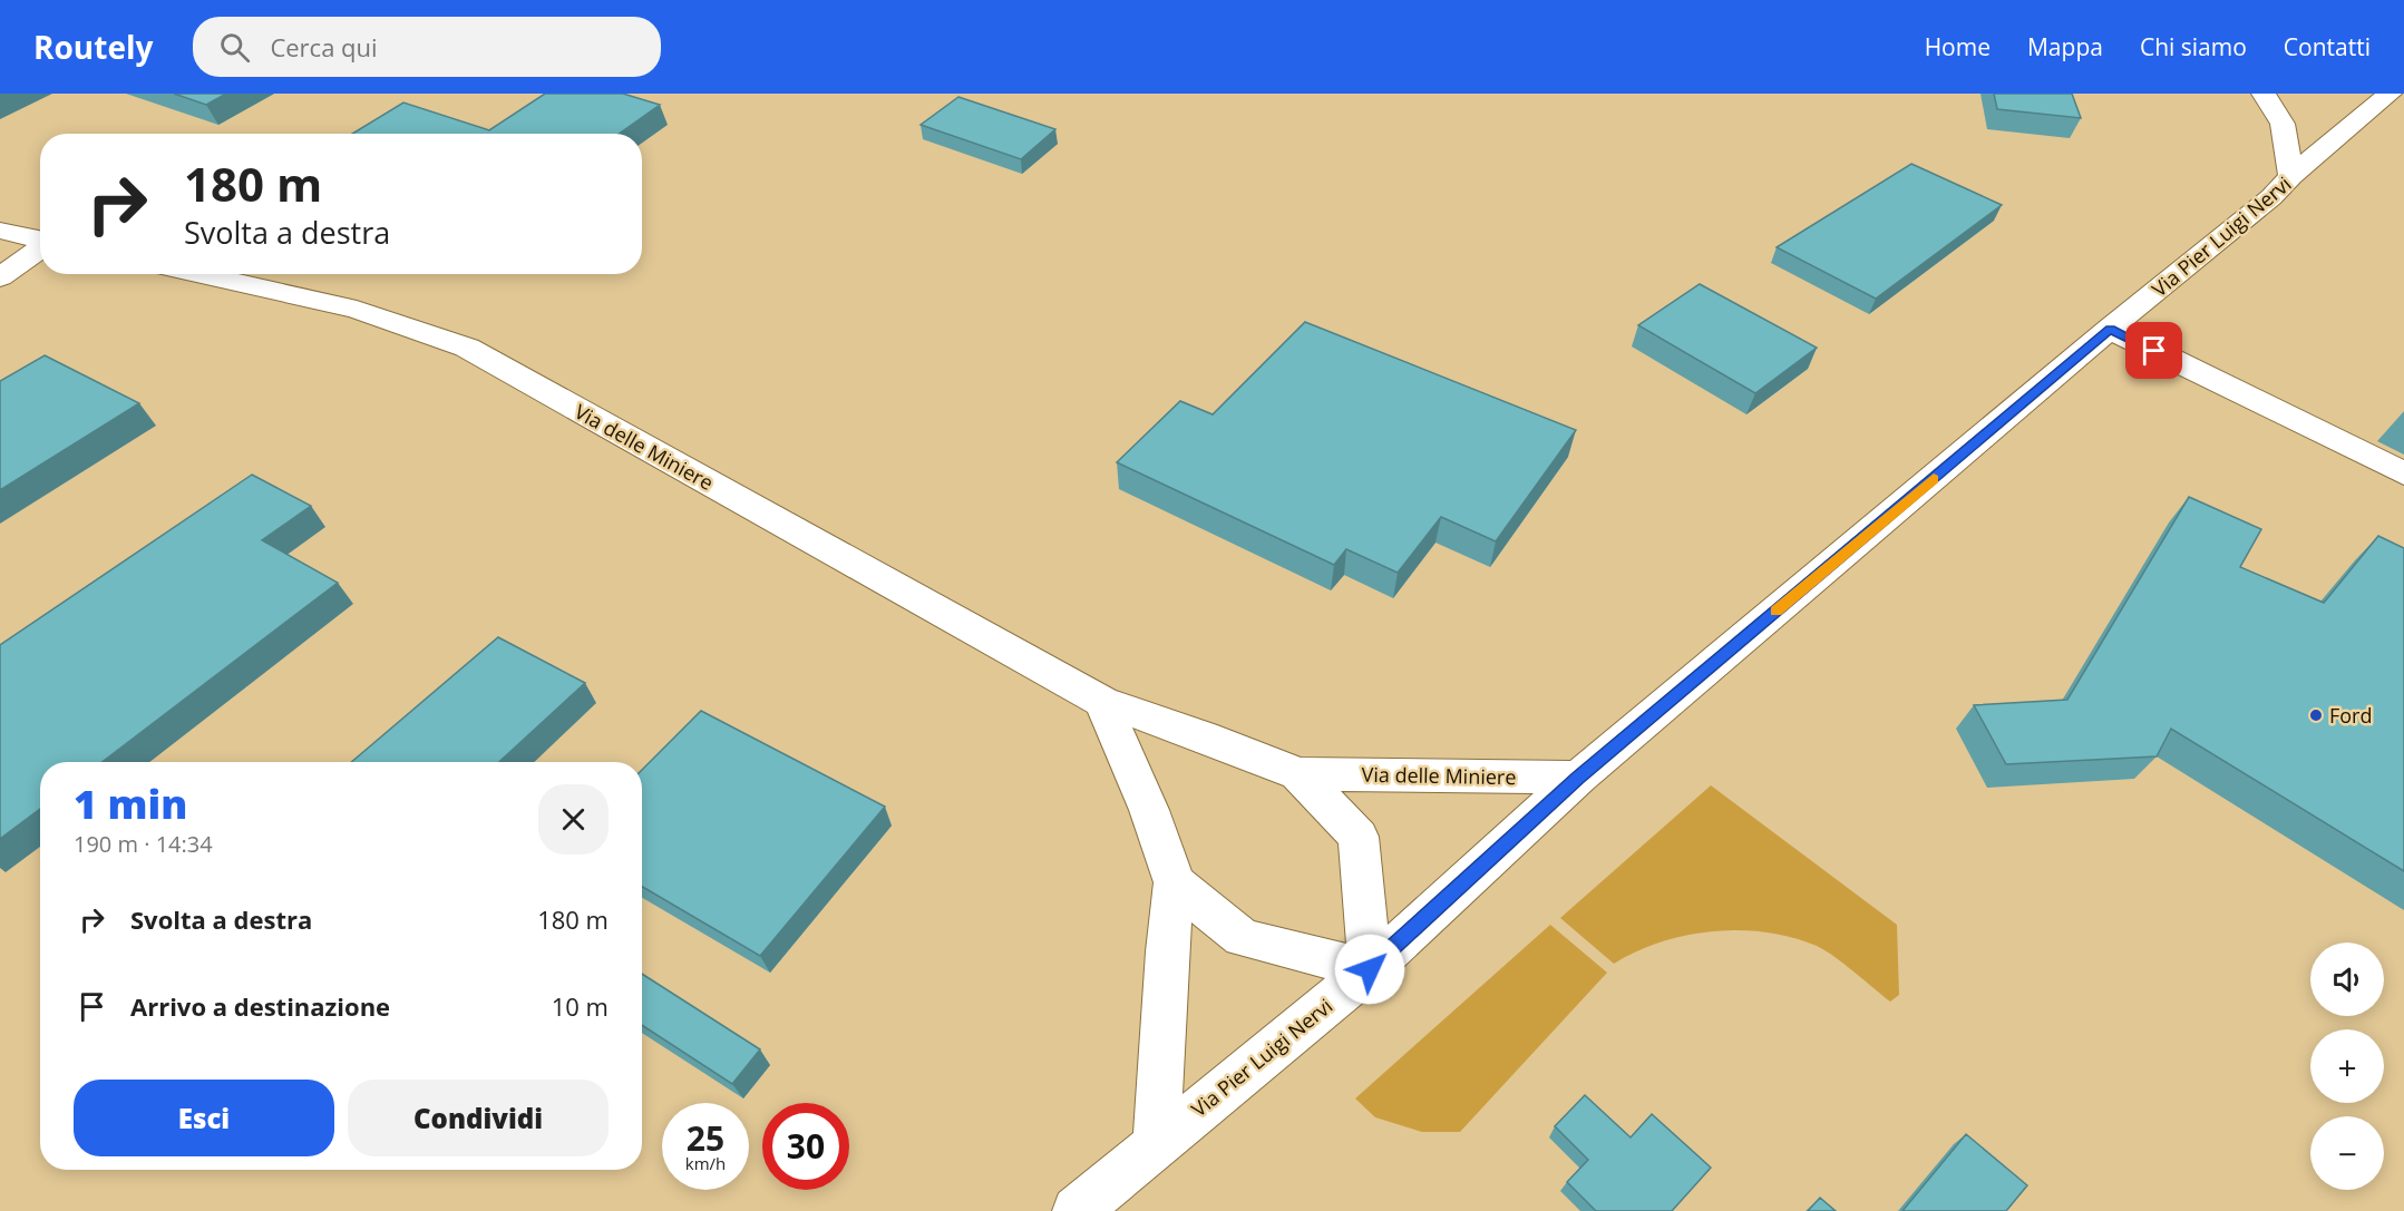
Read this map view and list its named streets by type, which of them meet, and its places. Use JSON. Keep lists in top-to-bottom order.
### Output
{
  "streets": {
    "street": ["Via Pier Luigi Nervi", "Via delle Miniere"]
  },
  "crossings": [
    ["Via Pier Luigi Nervi", "Via delle Miniere"]
  ],
  "places": ["Ford"],
  "page": {
    "header": "Routely",
    "search": "Cerca qui",
    "nav": [
      "Home",
      "Mappa",
      "Chi siamo",
      "Contatti"
    ],
    "turn": ["180 m", "Svolta a destra"],
    "heading": ["1 min", "190 m · 14:34"],
    "list": [
      {
        "name": "Svolta a destra",
        "value": "180 m"
      },
      {
        "name": "Arrivo a destinazione",
        "value": "10 m"
      }
    ],
    "map_buttons": ["+", "−"],
    "buttons": ["Esci", "Condividi"],
    "speed": "25 km/h",
    "limit": "30"
  }
}
